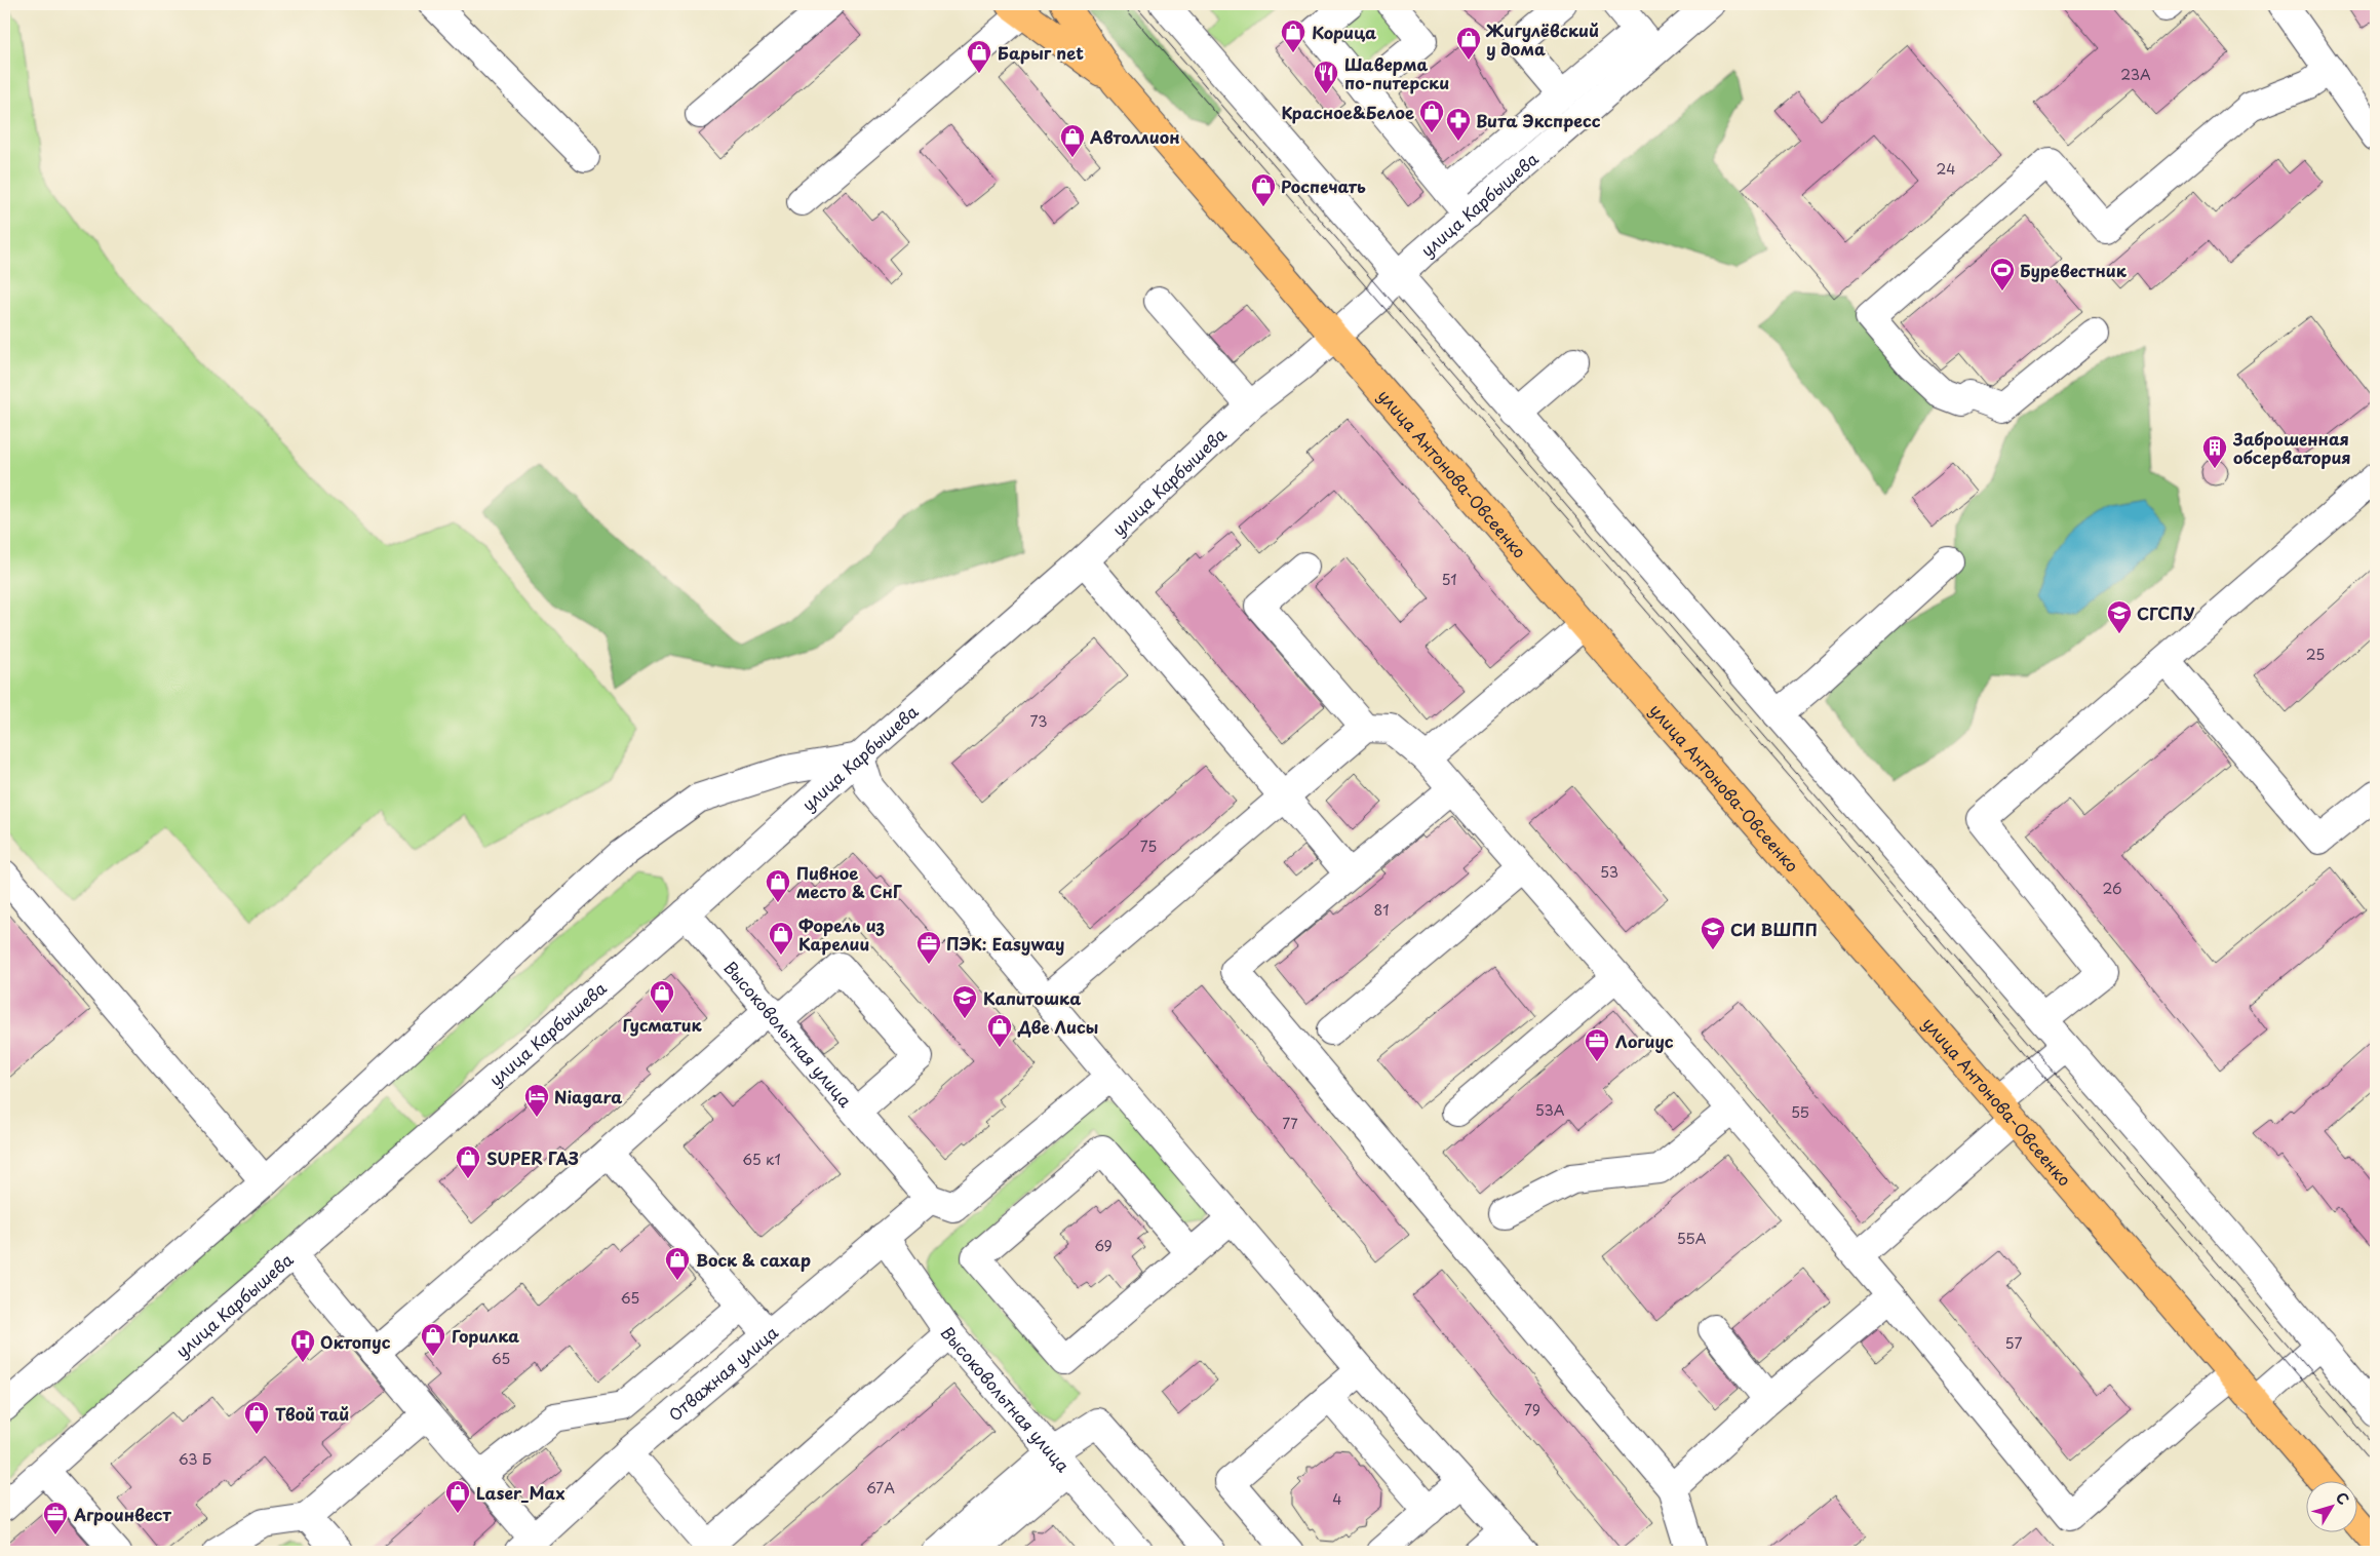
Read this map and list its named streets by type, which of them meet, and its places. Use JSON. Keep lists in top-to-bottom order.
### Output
{
  "streets": {
    "main road": ["улица Антонова-Овсеенко"],
    "street": ["улица Карбышева", "Высоковольтная улица", "Отважная улица"]
  },
  "crossings": [
    ["улица Карбышева", "улица Антонова-Овсеенко"],
    ["улица Карбышева", "Высоковольтная улица"],
    ["Высоковольтная улица", "Отважная улица"]
  ],
  "places": {
    "shop": [
      "Корица",
      "Жигулёвский у дома",
      "Барыг net",
      "Красное&Белое",
      "Автоллион",
      "Роспечать",
      "Пивное место & СнГ",
      "Форель из Карелии",
      "Гусматик",
      "Две Лисы",
      "SUPER ГАЗ",
      "Воск & сахар",
      "Горилка",
      "Твой тай",
      "Laser_Max"
    ],
    "restaurant": ["Шаверма по-питерски"],
    "pharmacy": ["Вита Экспресс"],
    "sports": ["Буревестник"],
    "building": ["Заброшенная обсерватория"],
    "school or university": ["СГСПУ", "СИ ВШПП", "Капитошка"],
    "office": ["ПЭК: Easyway", "Логиус", "Агроинвест"],
    "hotel": ["Niagara"],
    "hospital": ["Октопус"]
  },
  "house_numbers": [
    "23А",
    "24",
    "51",
    "25",
    "73",
    "75",
    "53",
    "26",
    "81",
    "53А",
    "55",
    "77",
    "65 к1",
    "55А",
    "69",
    "65",
    "57",
    "65",
    "79",
    "63 Б",
    "67А",
    "4"
  ],
  "north": "top right"
}
